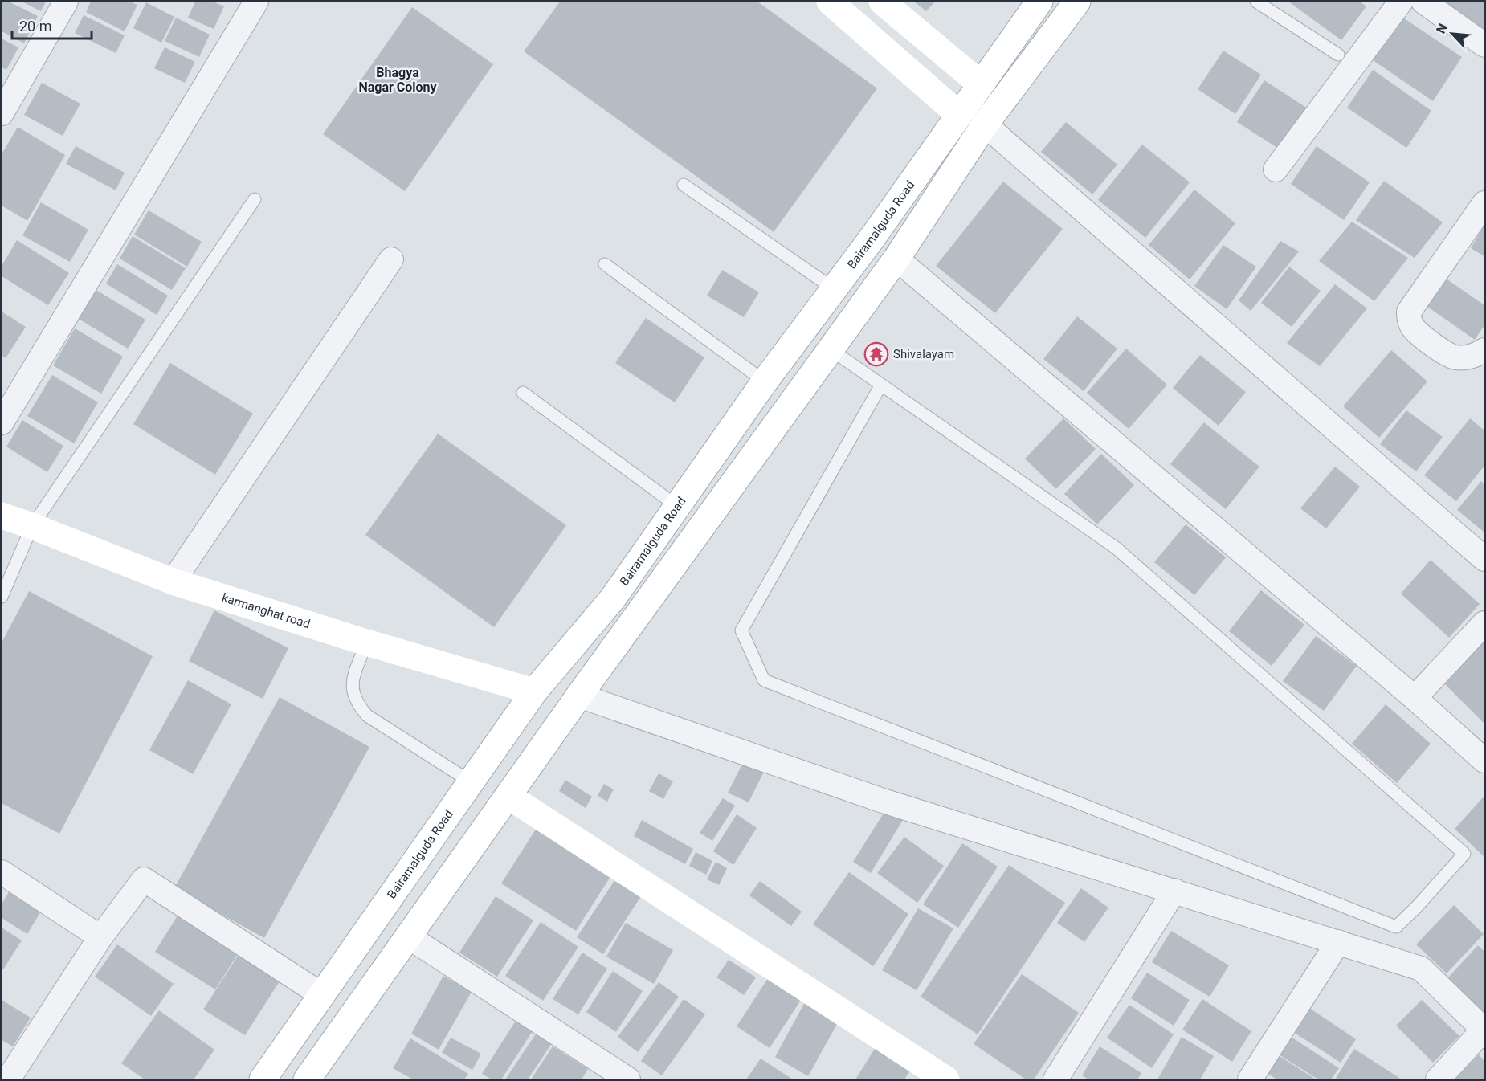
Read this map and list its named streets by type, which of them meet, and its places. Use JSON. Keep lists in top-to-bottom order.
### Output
{
  "streets": {
    "main road": ["Bairamalguda Road", "karmanghat road"]
  },
  "crossings": [
    ["Bairamalguda Road", "karmanghat road"]
  ],
  "districts": ["Bhagya Nagar Colony"],
  "places": {
    "temple": ["Shivalayam"]
  },
  "scale_bar": "20 m",
  "north": "top left"
}
